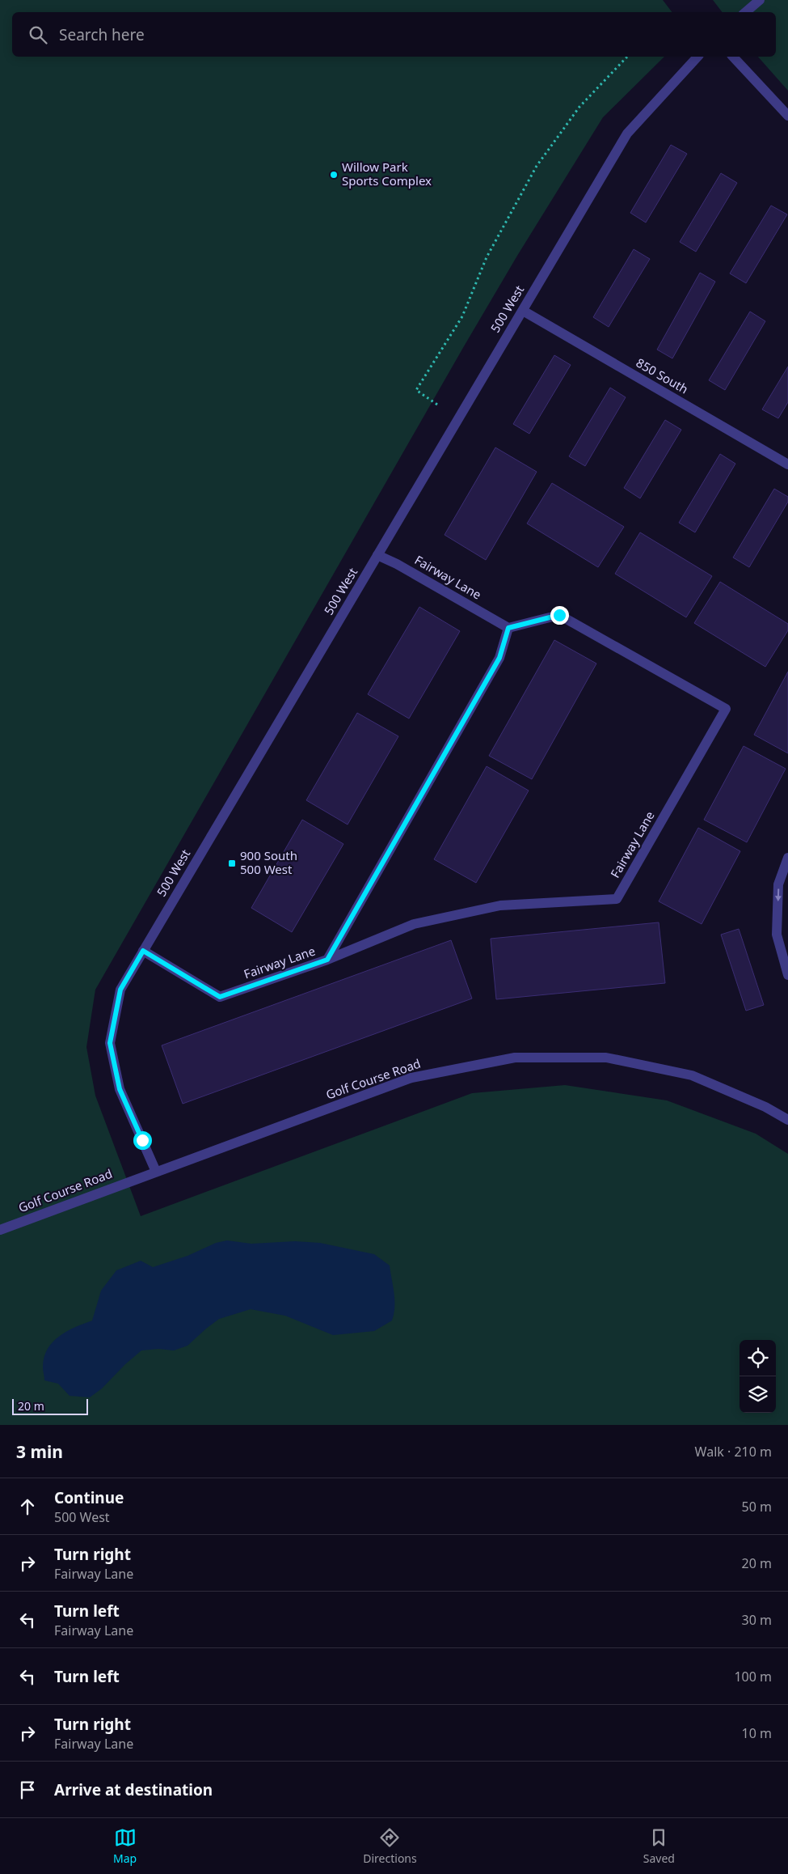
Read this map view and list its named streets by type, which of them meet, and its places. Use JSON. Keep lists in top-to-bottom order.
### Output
{
  "streets": {
    "street": [
      "500 West",
      "850 South",
      "Fairway Lane",
      "Golf Course Road"
    ]
  },
  "crossings": [
    ["500 West", "850 South"],
    ["500 West", "Fairway Lane"],
    ["500 West", "Golf Course Road"]
  ],
  "places": {
    "other": ["Willow Park Sports Complex"],
    "transit": ["900 South 500 West"]
  },
  "scale_bar": "20 m",
  "page": {
    "search": "Search here",
    "scale": "20 m",
    "heading": ["3 min", "Walk · 210 m"],
    "list": [
      ["Continue", "500 West", "50 m"],
      ["Turn right", "Fairway Lane", "20 m"],
      ["Turn left", "Fairway Lane", "30 m"],
      ["Turn left", "100 m"],
      ["Turn right", "Fairway Lane", "10 m"],
      "Arrive at destination"
    ],
    "nav": ["Map", "Directions", "Saved"]
  }
}
